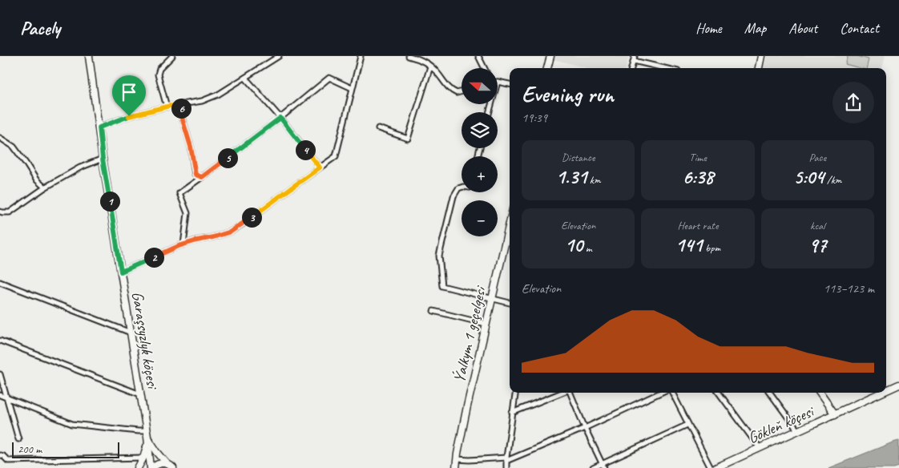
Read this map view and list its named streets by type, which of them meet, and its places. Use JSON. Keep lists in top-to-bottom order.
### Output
{
  "streets": {
    "street": ["Ýalkym 1 geçelgesi", "Garaşsyzlyk köçesi", "Gökleň köçesi"]
  },
  "scale_bar": "200 m",
  "north": "left",
  "page": {
    "header": "Pacely",
    "nav": [
      "Home",
      "Map",
      "About",
      "Contact"
    ],
    "map_buttons": ["+", "−"],
    "heading": ["Evening run", "19:39"],
    "pins": [
      "6",
      "4",
      "5",
      "1",
      "3",
      "2"
    ],
    "stats": [
      ["Distance", "1.31 km"],
      ["Time", "6:38"],
      ["Pace", "5:04 /km"],
      ["Elevation", "10 m"],
      ["Heart rate", "141 bpm"],
      ["kcal", "97"]
    ],
    "chart": ["Elevation", "113–123 m"],
    "scale": "200 m"
  }
}
